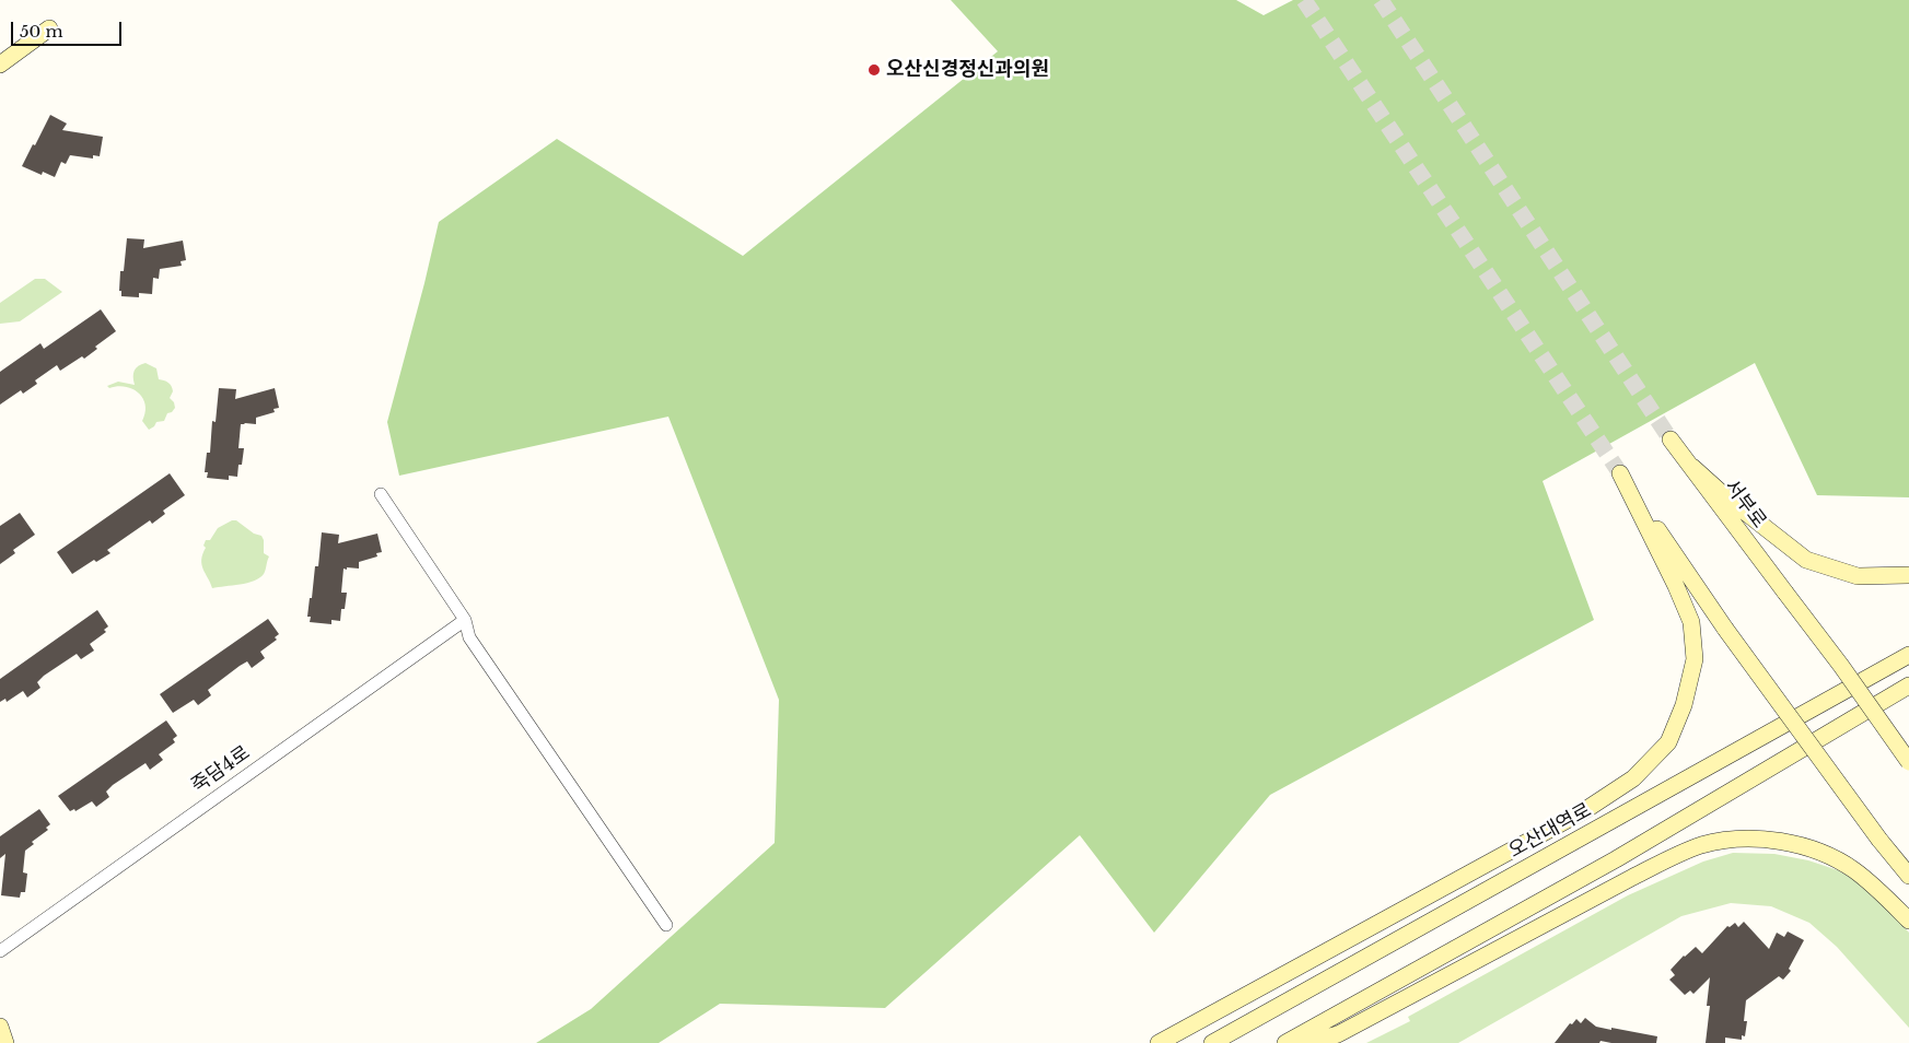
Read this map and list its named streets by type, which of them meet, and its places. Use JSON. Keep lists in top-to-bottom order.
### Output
{
  "streets": {
    "main road": ["서부로", "오산대역로"],
    "street": ["죽담4로"]
  },
  "places": ["오산신경정신과의원"],
  "scale_bar": "50 m"
}
